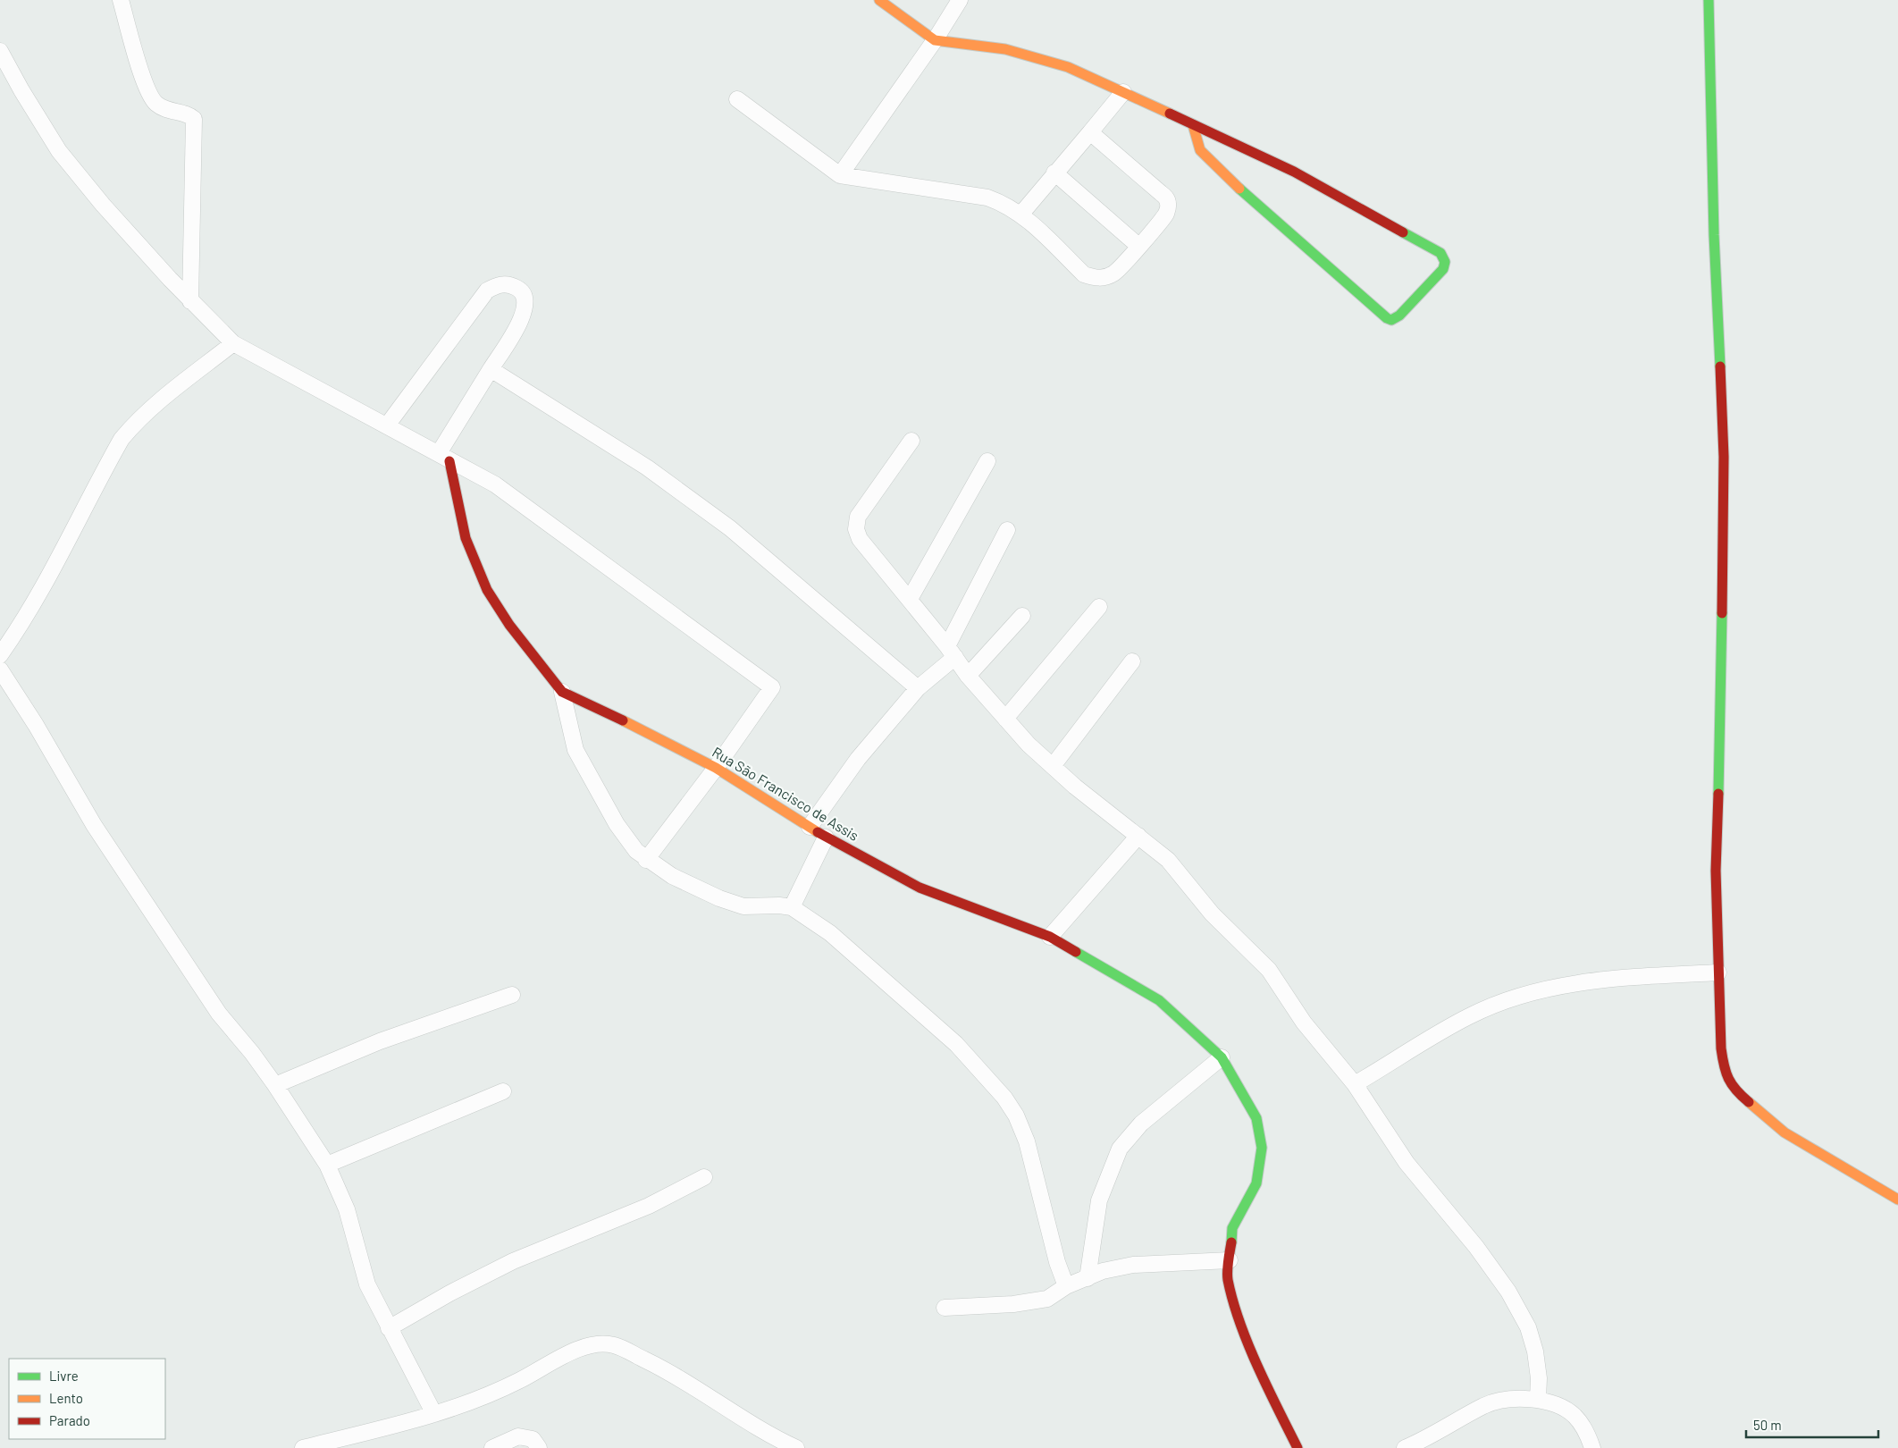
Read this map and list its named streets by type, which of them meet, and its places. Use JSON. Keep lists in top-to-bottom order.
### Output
{
  "streets": {
    "street": ["Rua São Francisco de Assis"]
  },
  "legend": ["Livre", "Lento", "Parado"],
  "scale_bar": "50 m"
}
